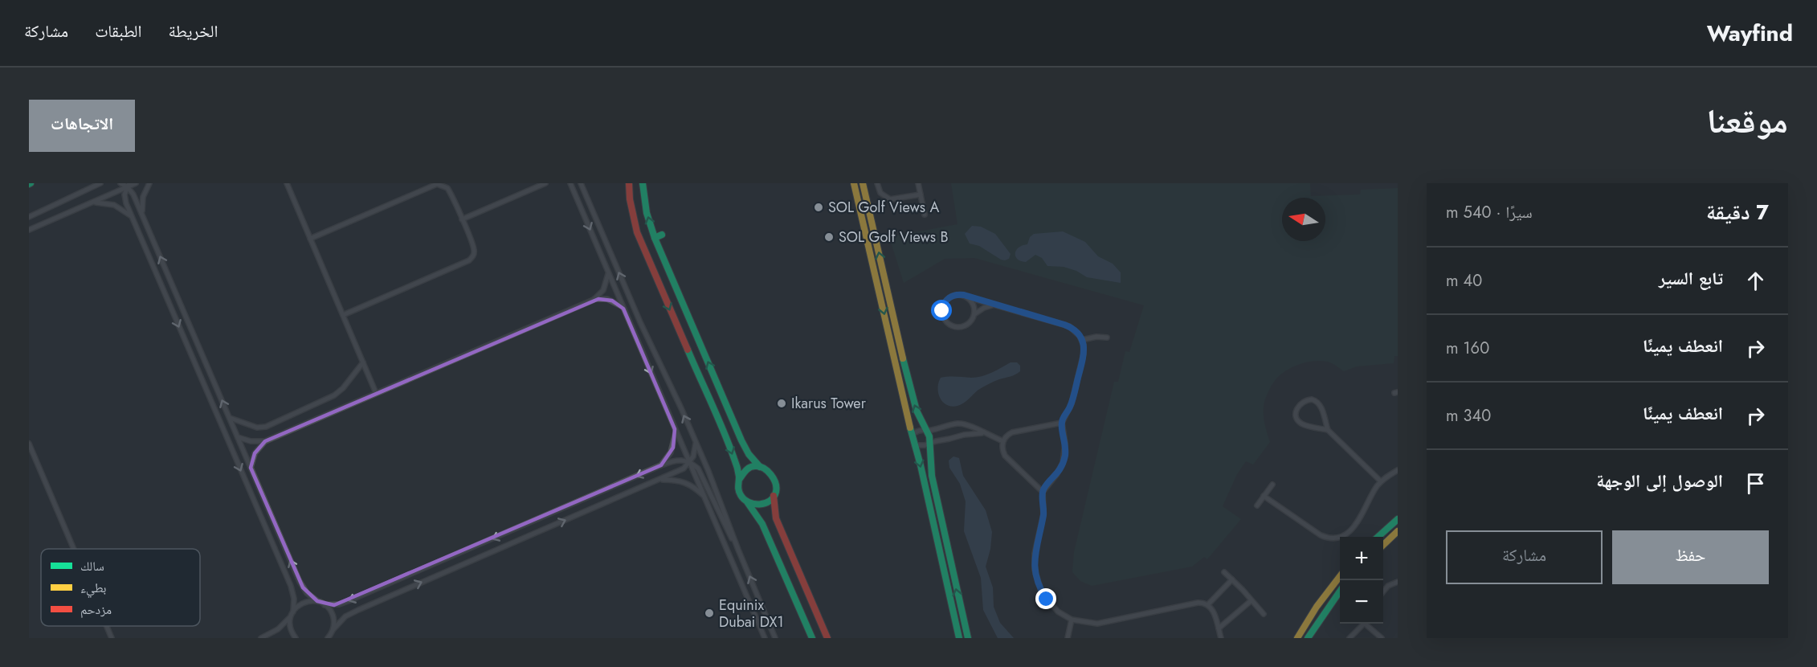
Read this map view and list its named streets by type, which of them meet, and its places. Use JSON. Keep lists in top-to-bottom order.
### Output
{
  "places": [
    "SOL Golf Views A",
    "SOL Golf Views B",
    "Ikarus Tower",
    "Equinix Dubai DX1"
  ],
  "legend": ["سالك", "بطيء", "مزدحم"],
  "north": "left",
  "page": {
    "header": "Wayfind",
    "nav": ["الخريطة", "الطبقات", "مشاركة"],
    "title": "موقعنا",
    "buttons": [
      "الاتجاهات",
      ["حفظ", "مشاركة"]
    ],
    "heading": ["7 دقيقة", "سيرًا · 540 m"],
    "list": [
      ["تابع السير", "40 m"],
      ["انعطف يمينًا", "160 m"],
      ["انعطف يمينًا", "340 m"],
      "الوصول إلى الوجهة"
    ],
    "map_buttons": ["+", "−"]
  }
}
